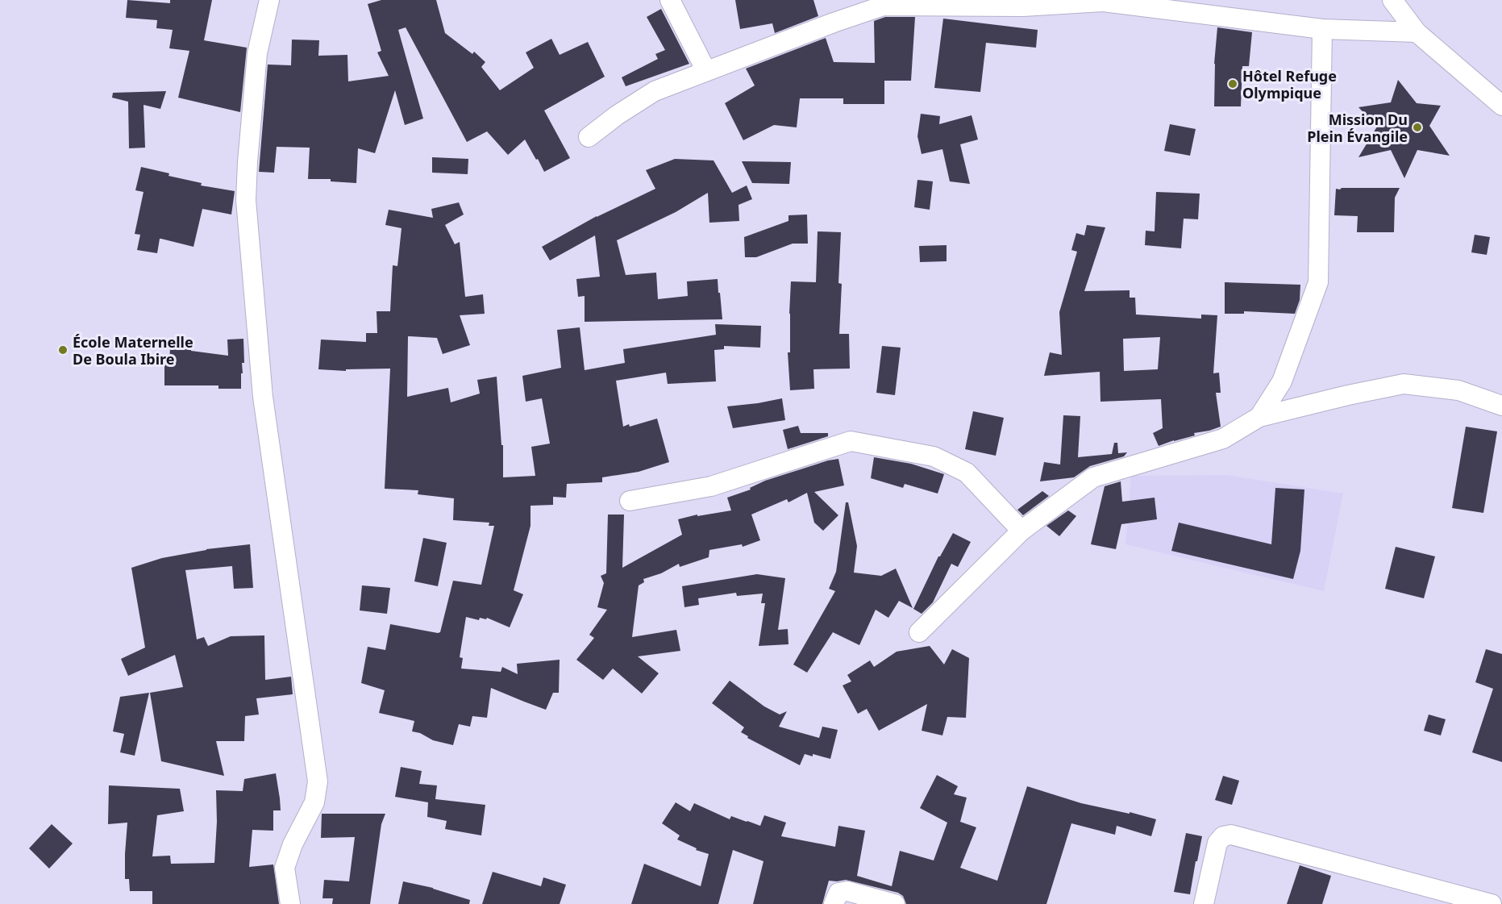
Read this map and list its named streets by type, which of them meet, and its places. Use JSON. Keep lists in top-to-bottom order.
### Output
{
  "places": ["Hôtel Refuge Olympique", "Mission Du Plein Évangile", "École Maternelle De Boula Ibire"]
}
